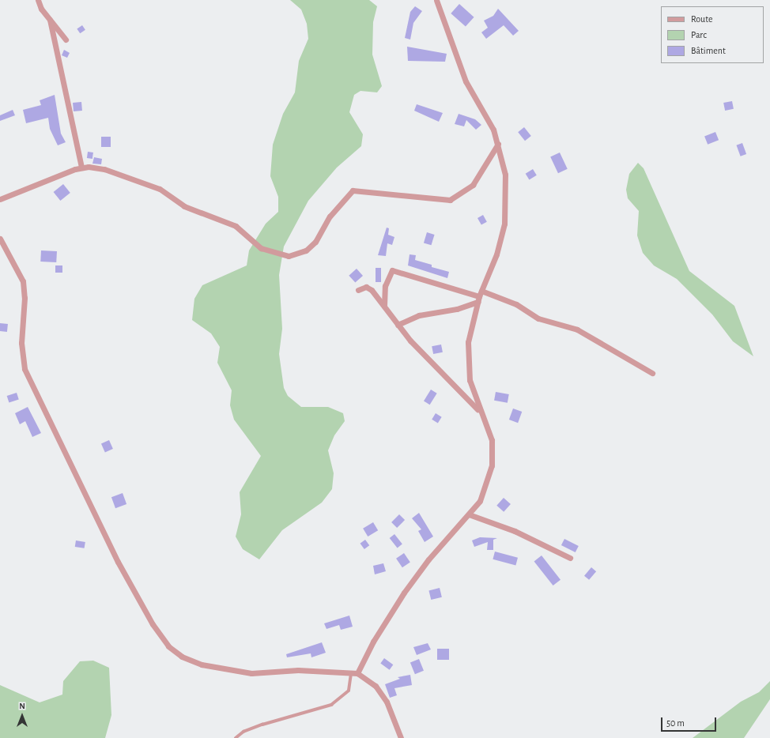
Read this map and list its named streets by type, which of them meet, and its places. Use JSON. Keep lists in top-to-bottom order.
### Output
{
  "legend": ["Route", "Parc", "Bâtiment"],
  "scale_bar": "50 m",
  "north": "top"
}
